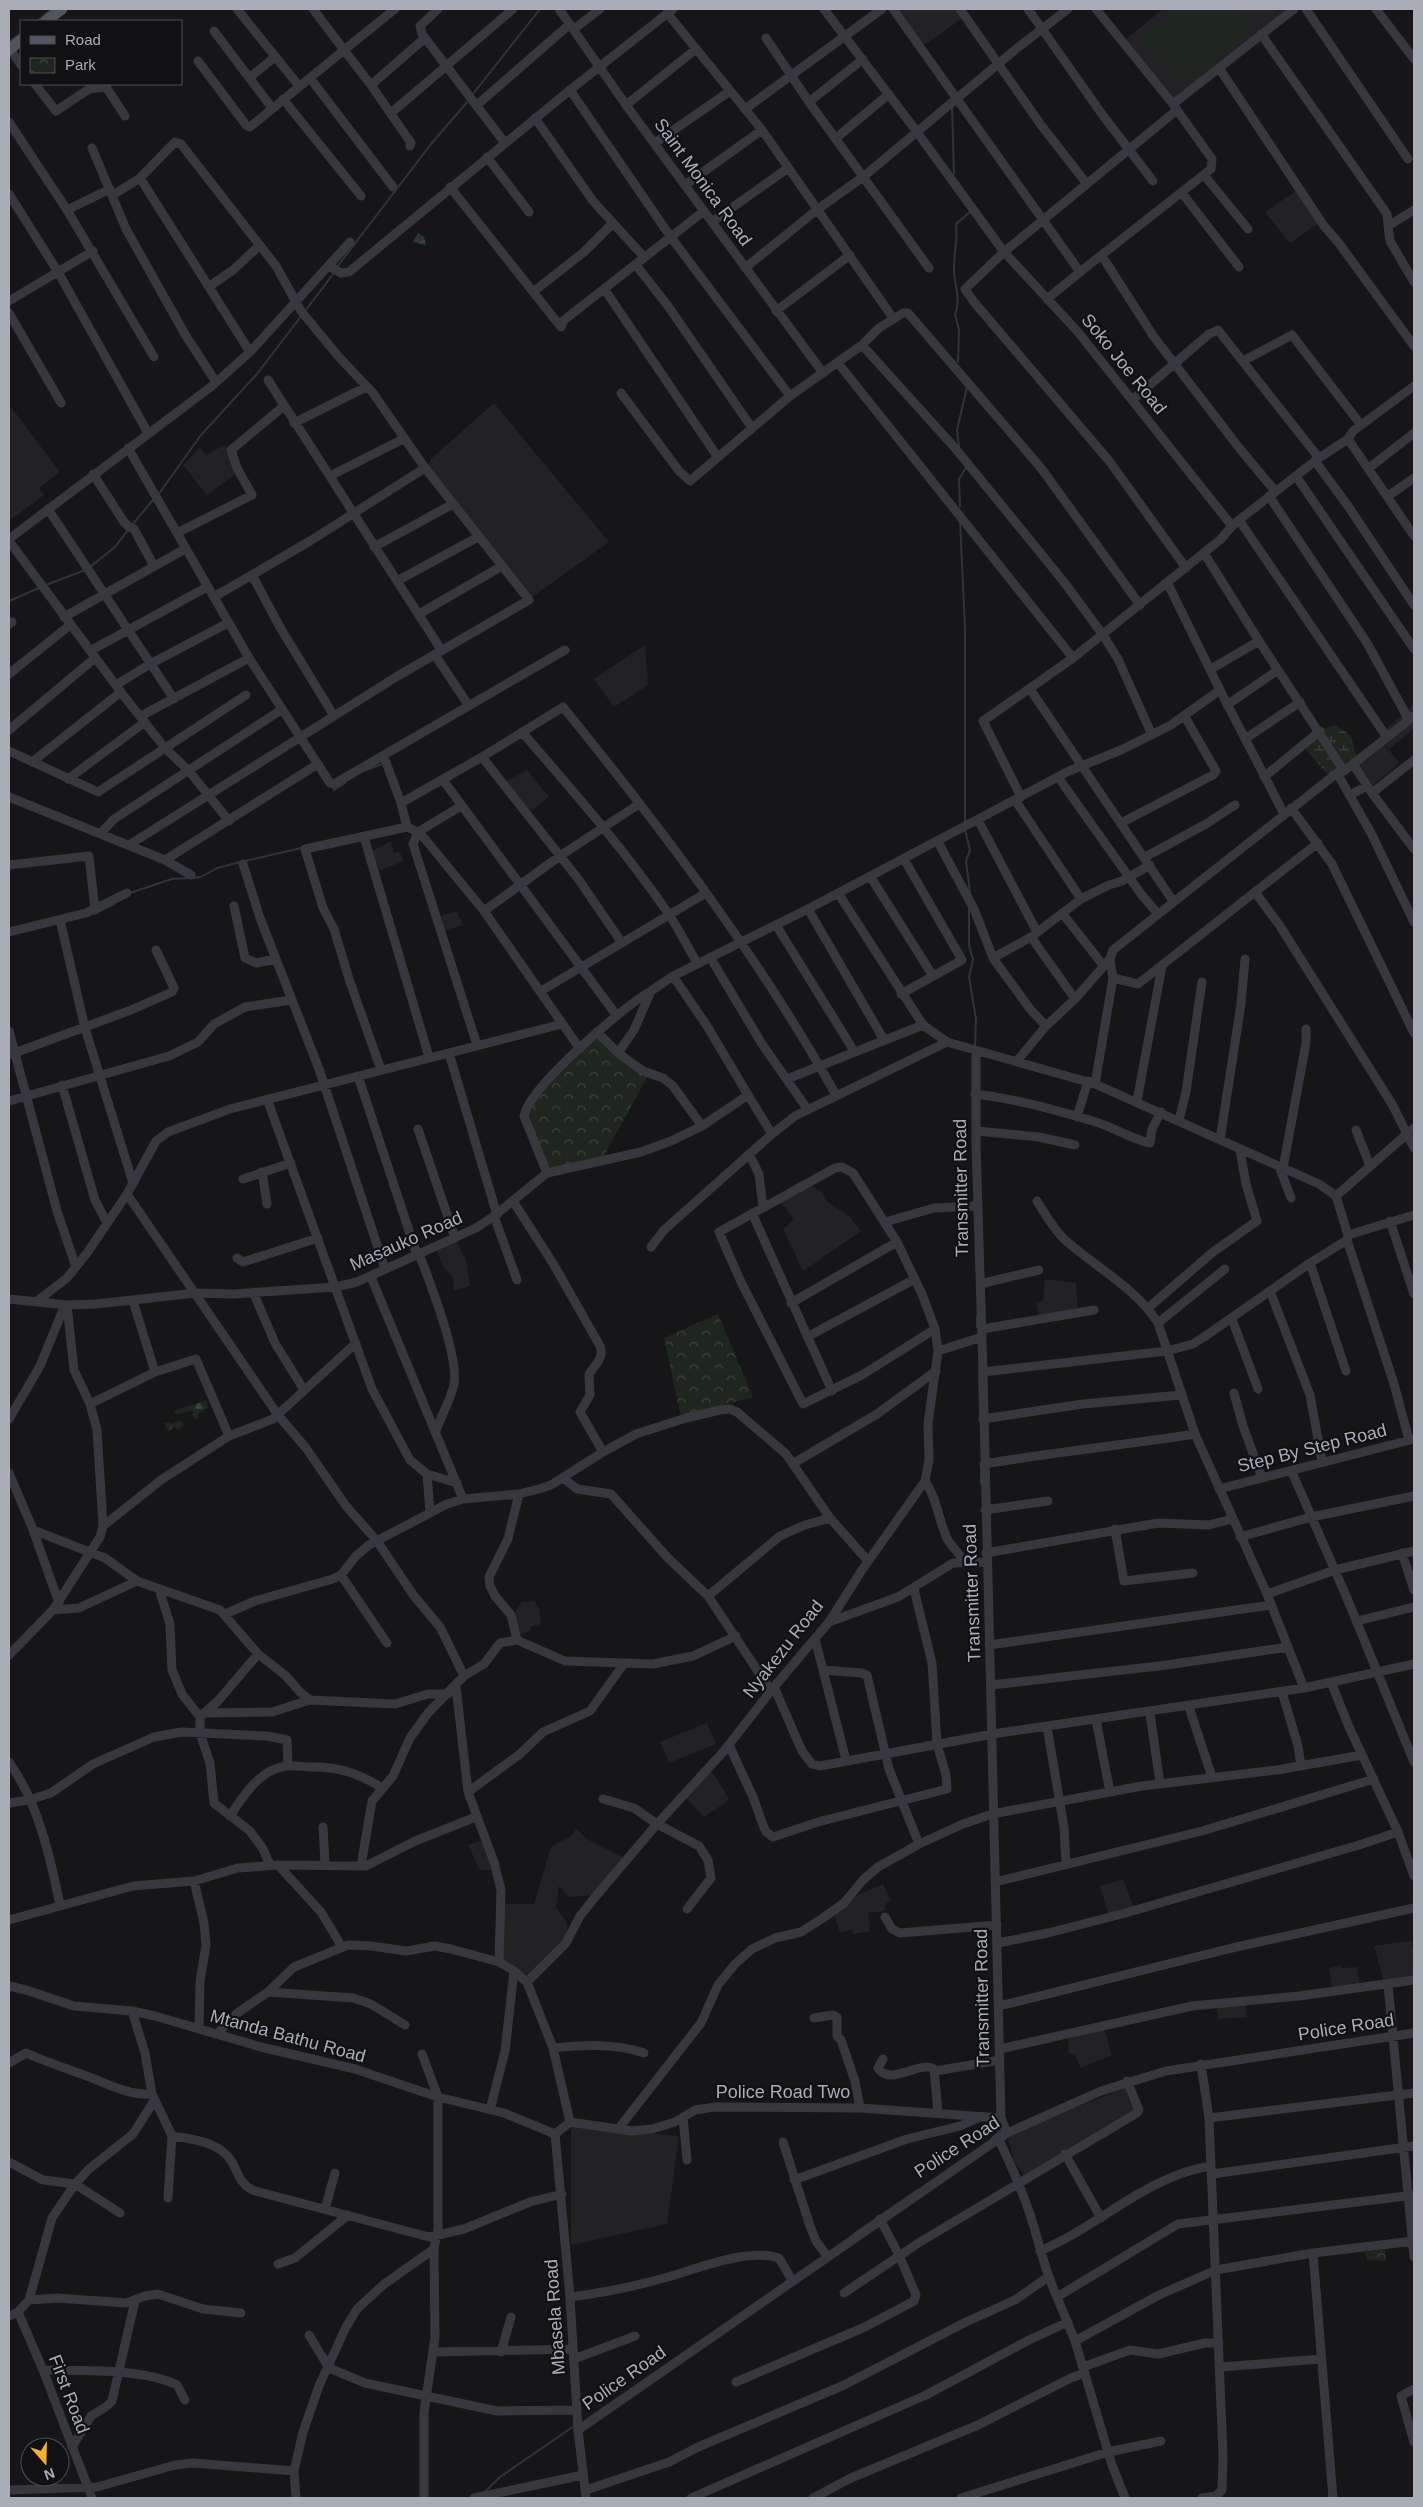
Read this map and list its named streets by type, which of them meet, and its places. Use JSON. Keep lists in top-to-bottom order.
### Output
{
  "streets": {
    "street": [
      "Saint Monica Road",
      "Soko Joe Road",
      "Transmitter Road",
      "Masauko Road",
      "Step By Step Road",
      "Nyakezu Road",
      "Police Road",
      "Mtanda Bathu Road",
      "Police Road Two",
      "Mbasela Road",
      "First Road"
    ]
  },
  "crossings": [
    ["Transmitter Road", "Police Road"],
    ["Transmitter Road", "Police Road Two"],
    ["Police Road", "Mbasela Road"],
    ["Mtanda Bathu Road", "Mbasela Road"]
  ],
  "legend": ["Road", "Park"],
  "north": "bottom"
}
